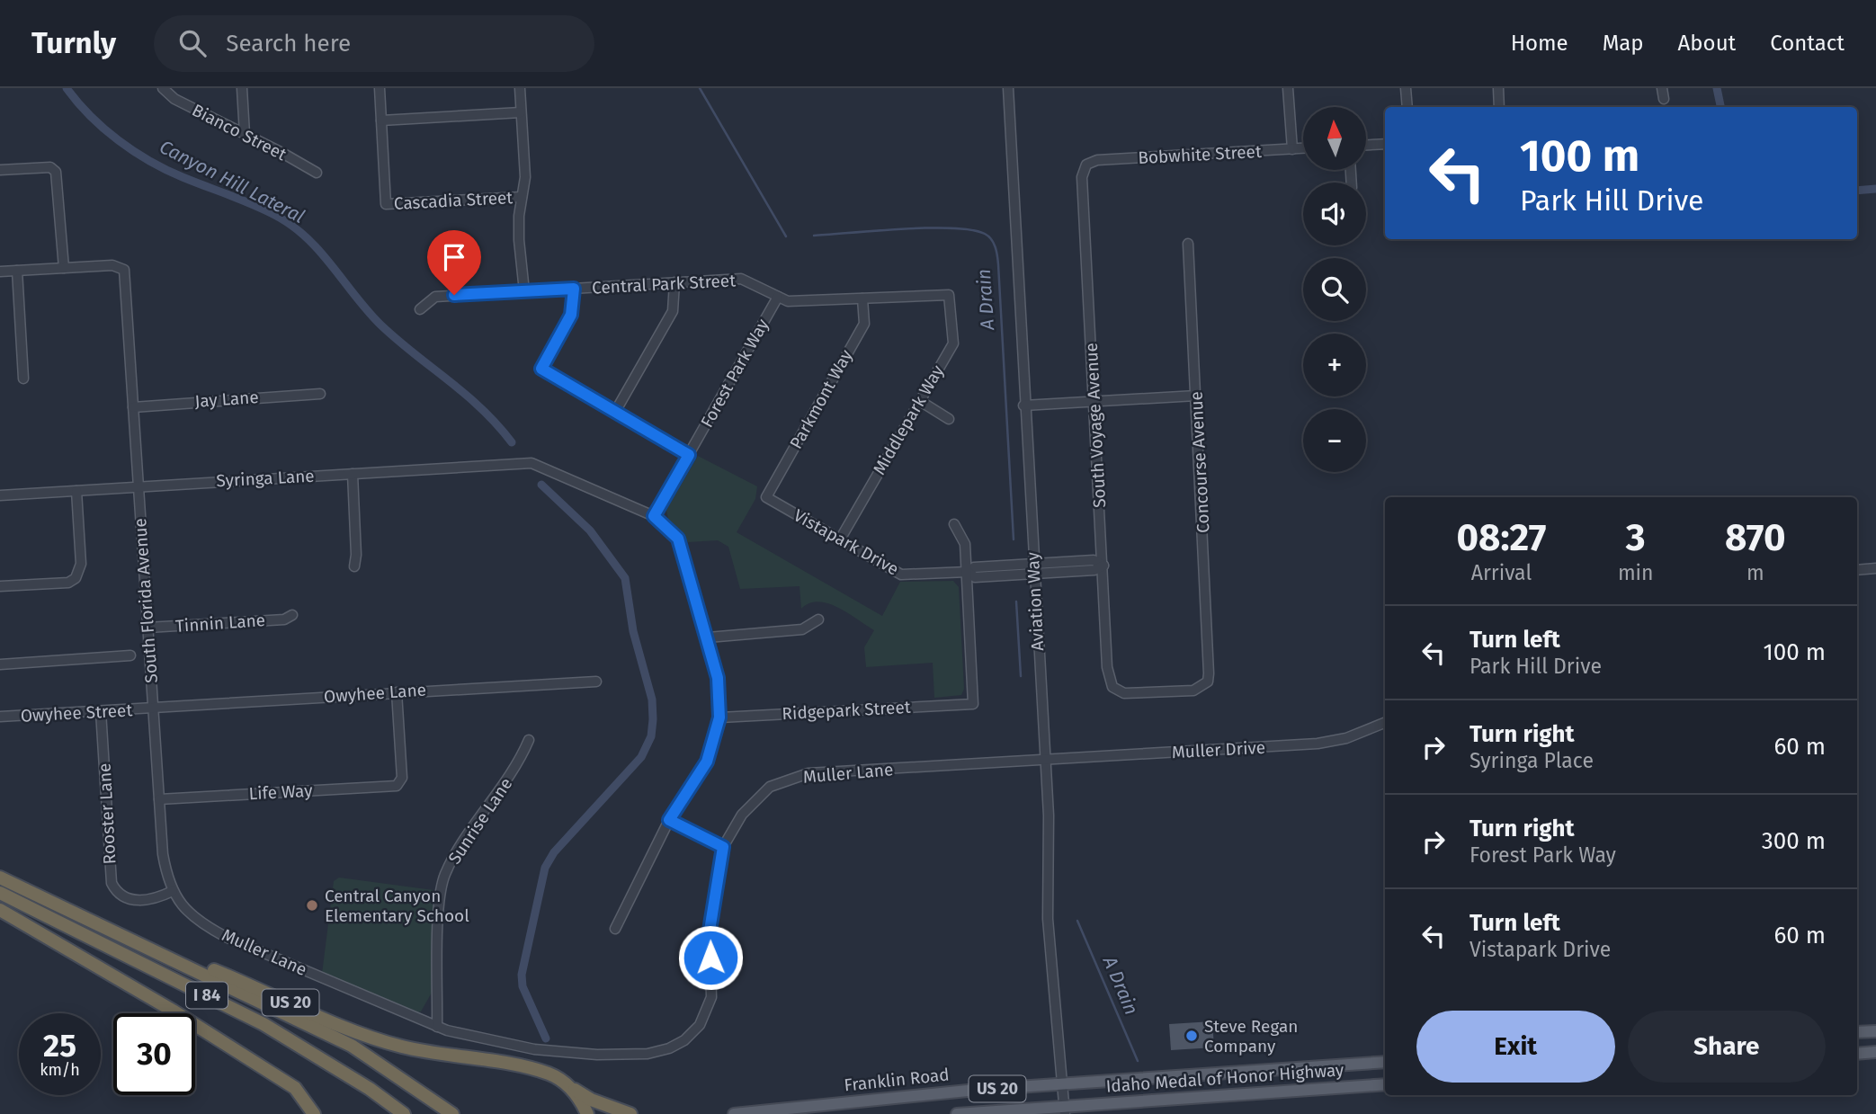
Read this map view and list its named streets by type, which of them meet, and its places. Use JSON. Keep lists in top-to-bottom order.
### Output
{
  "streets": {
    "highway": ["I 84", "US 20"],
    "main road": ["Idaho Medal of Honor Highway", "Franklin Road"],
    "street": [
      "Bianco Street",
      "Bobwhite Street",
      "Cascadia Street",
      "Central Park Street",
      "Forest Park Way",
      "Jay Lane",
      "Parkmont Way",
      "Middlepark Way",
      "South Voyage Avenue",
      "Concourse Avenue",
      "Syringa Lane",
      "Vistapark Drive",
      "South Florida Avenue",
      "Aviation Way",
      "Tinnin Lane",
      "Owyhee Lane",
      "Ridgepark Street",
      "Owyhee Street",
      "Muller Drive",
      "Muller Lane",
      "Life Way",
      "Rooster Lane",
      "Sunrise Lane"
    ]
  },
  "crossings": [
    ["Bobwhite Street", "South Voyage Avenue"],
    ["Central Park Street", "Forest Park Way"],
    ["Central Park Street", "Parkmont Way"],
    ["Central Park Street", "Middlepark Way"],
    ["Forest Park Way", "Syringa Lane"],
    ["Jay Lane", "South Florida Avenue"],
    ["Parkmont Way", "Vistapark Drive"],
    ["Middlepark Way", "Vistapark Drive"],
    ["South Voyage Avenue", "Concourse Avenue"],
    ["South Voyage Avenue", "Vistapark Drive"],
    ["Syringa Lane", "South Florida Avenue"],
    ["Vistapark Drive", "Aviation Way"],
    ["Vistapark Drive", "Ridgepark Street"],
    ["South Florida Avenue", "Tinnin Lane"],
    ["South Florida Avenue", "Owyhee Lane"],
    ["South Florida Avenue", "Owyhee Street"],
    ["South Florida Avenue", "Muller Lane"],
    ["South Florida Avenue", "Life Way"],
    ["South Florida Avenue", "Rooster Lane"],
    ["Aviation Way", "Muller Drive"],
    ["Aviation Way", "Muller Lane"],
    ["Aviation Way", "US 20"],
    ["Aviation Way", "Idaho Medal of Honor Highway"],
    ["Aviation Way", "Franklin Road"],
    ["Owyhee Lane", "Owyhee Street"],
    ["Owyhee Lane", "Life Way"],
    ["Owyhee Street", "Rooster Lane"],
    ["Muller Drive", "Muller Lane"],
    ["Muller Lane", "Sunrise Lane"],
    ["I 84", "US 20"],
    ["US 20", "Idaho Medal of Honor Highway"],
    ["Idaho Medal of Honor Highway", "Franklin Road"]
  ],
  "water": ["Canyon Hill Lateral", "A Drain"],
  "places": ["Central Canyon Elementary School", "Steve Regan Company"],
  "north": "top",
  "page": {
    "header": "Turnly",
    "search": "Search here",
    "nav": [
      "Home",
      "Map",
      "About",
      "Contact"
    ],
    "map_buttons": ["+", "−"],
    "turn": ["100 m", "Park Hill Drive"],
    "eta": [
      "08:27",
      "Arrival",
      "3",
      "min",
      "870",
      "m"
    ],
    "list": [
      {
        "name": "Turn left",
        "note": "Park Hill Drive",
        "value": "100 m"
      },
      {
        "name": "Turn right",
        "note": "Syringa Place",
        "value": "60 m"
      },
      {
        "name": "Turn right",
        "note": "Forest Park Way",
        "value": "300 m"
      },
      {
        "name": "Turn left",
        "note": "Vistapark Drive",
        "value": "60 m"
      }
    ],
    "buttons": ["Exit", "Share"],
    "speed": "25 km/h",
    "limit": "30"
  }
}
